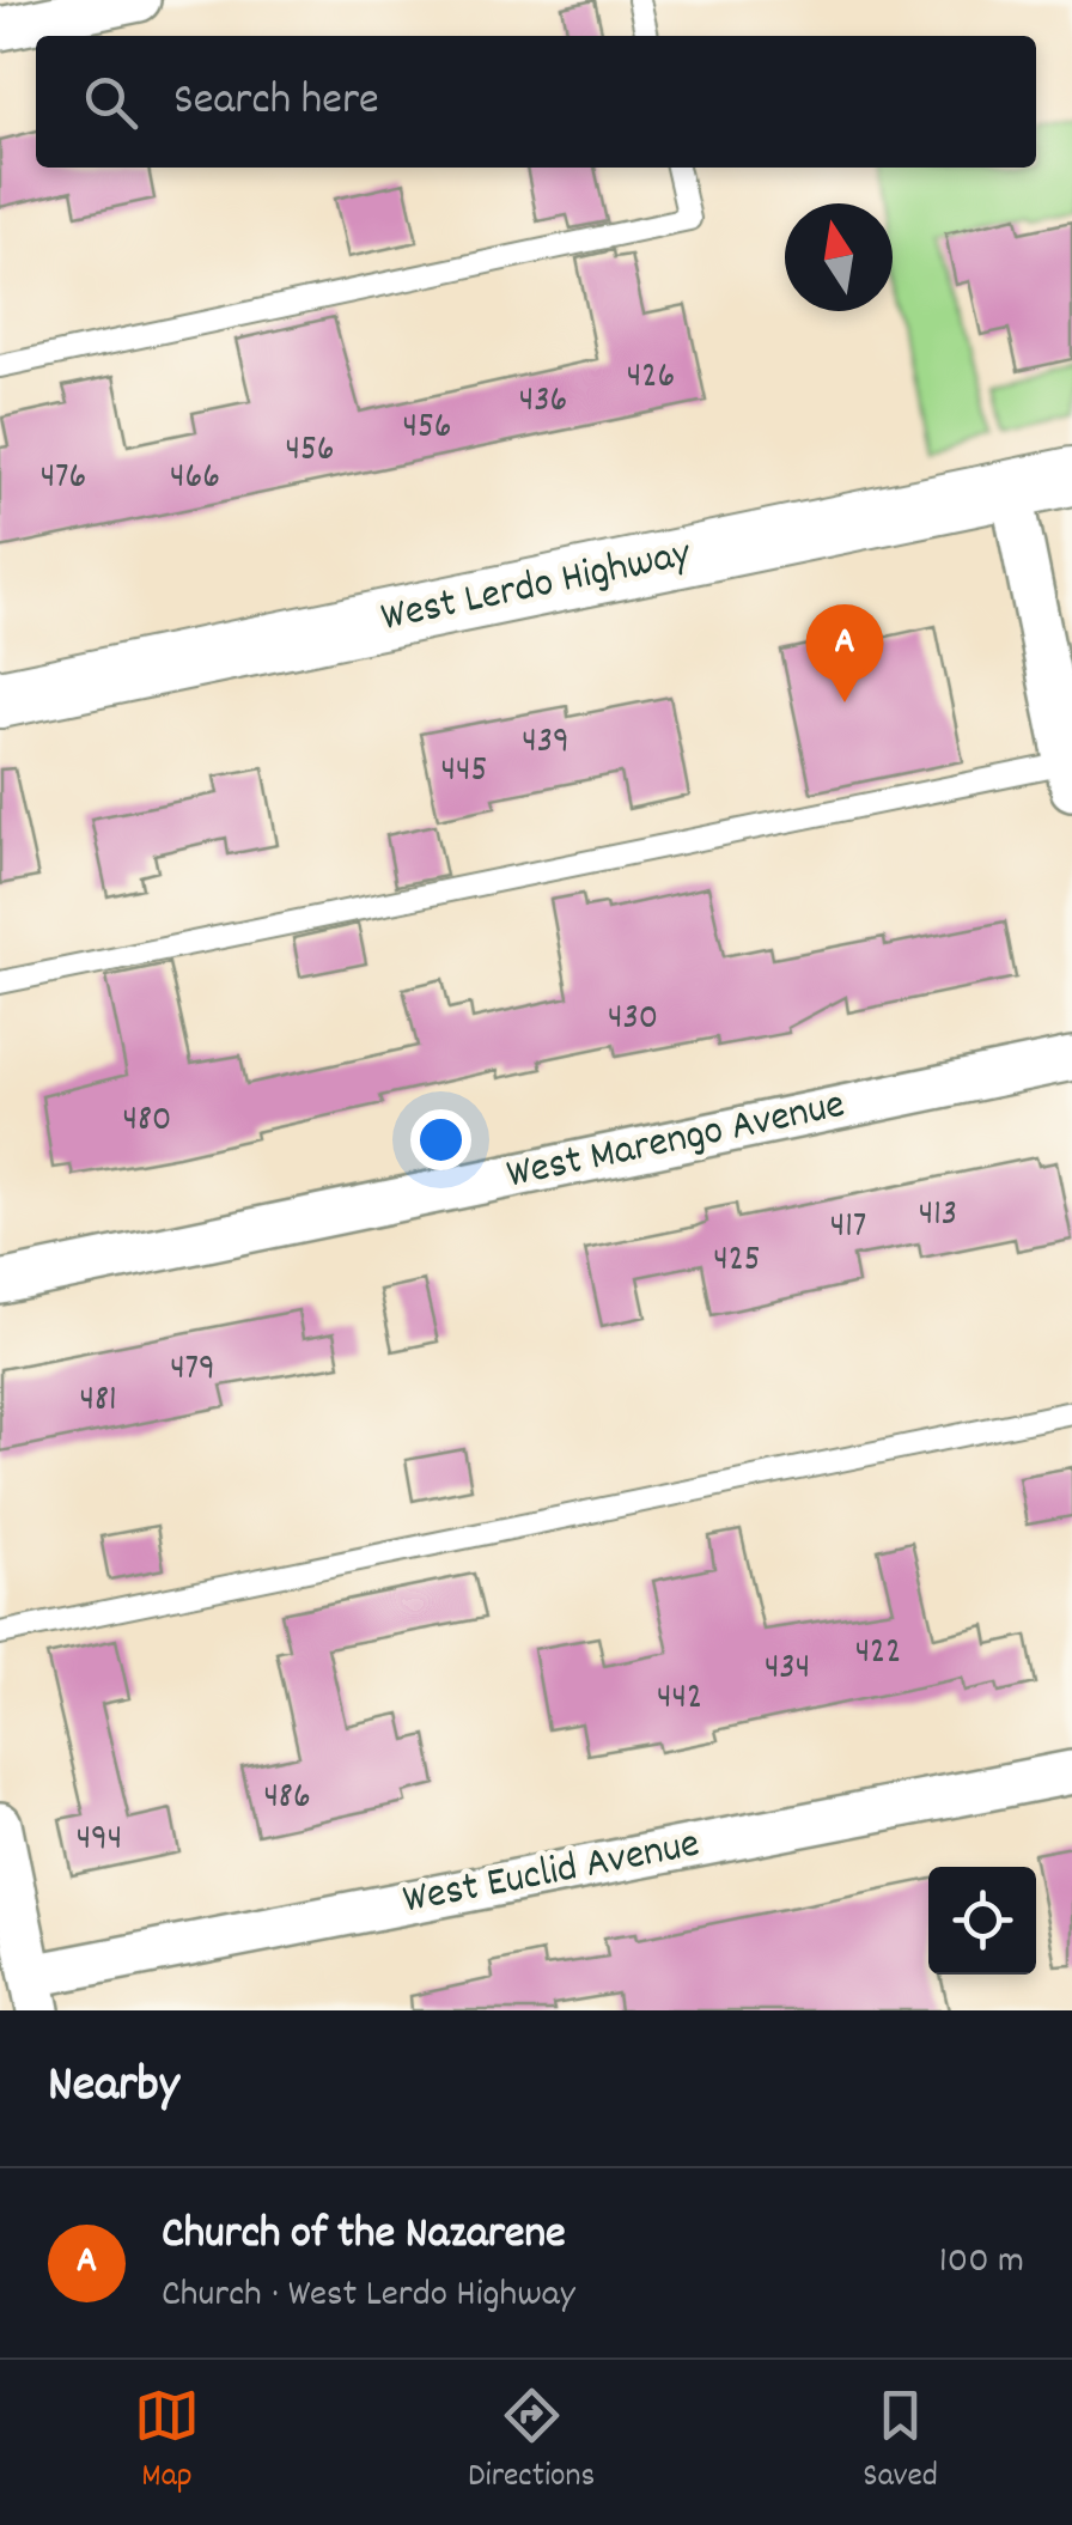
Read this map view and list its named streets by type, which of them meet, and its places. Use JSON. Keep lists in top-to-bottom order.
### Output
{
  "streets": {
    "main road": ["West Lerdo Highway"],
    "street": ["West Marengo Avenue", "West Euclid Avenue"]
  },
  "house_numbers": [
    "426",
    "436",
    "456",
    "456",
    "476",
    "466",
    "439",
    "445",
    "430",
    "480",
    "413",
    "417",
    "425",
    "479",
    "481",
    "422",
    "434",
    "442",
    "486",
    "494"
  ],
  "north": "top",
  "page": {
    "search": "Search here",
    "pins": "A",
    "heading": "Nearby",
    "list": [
      {
        "mark": "A",
        "name": "Church of the Nazarene",
        "note": "Church · West Lerdo Highway",
        "value": "100 m"
      }
    ],
    "nav": ["Map", "Directions", "Saved"]
  }
}
